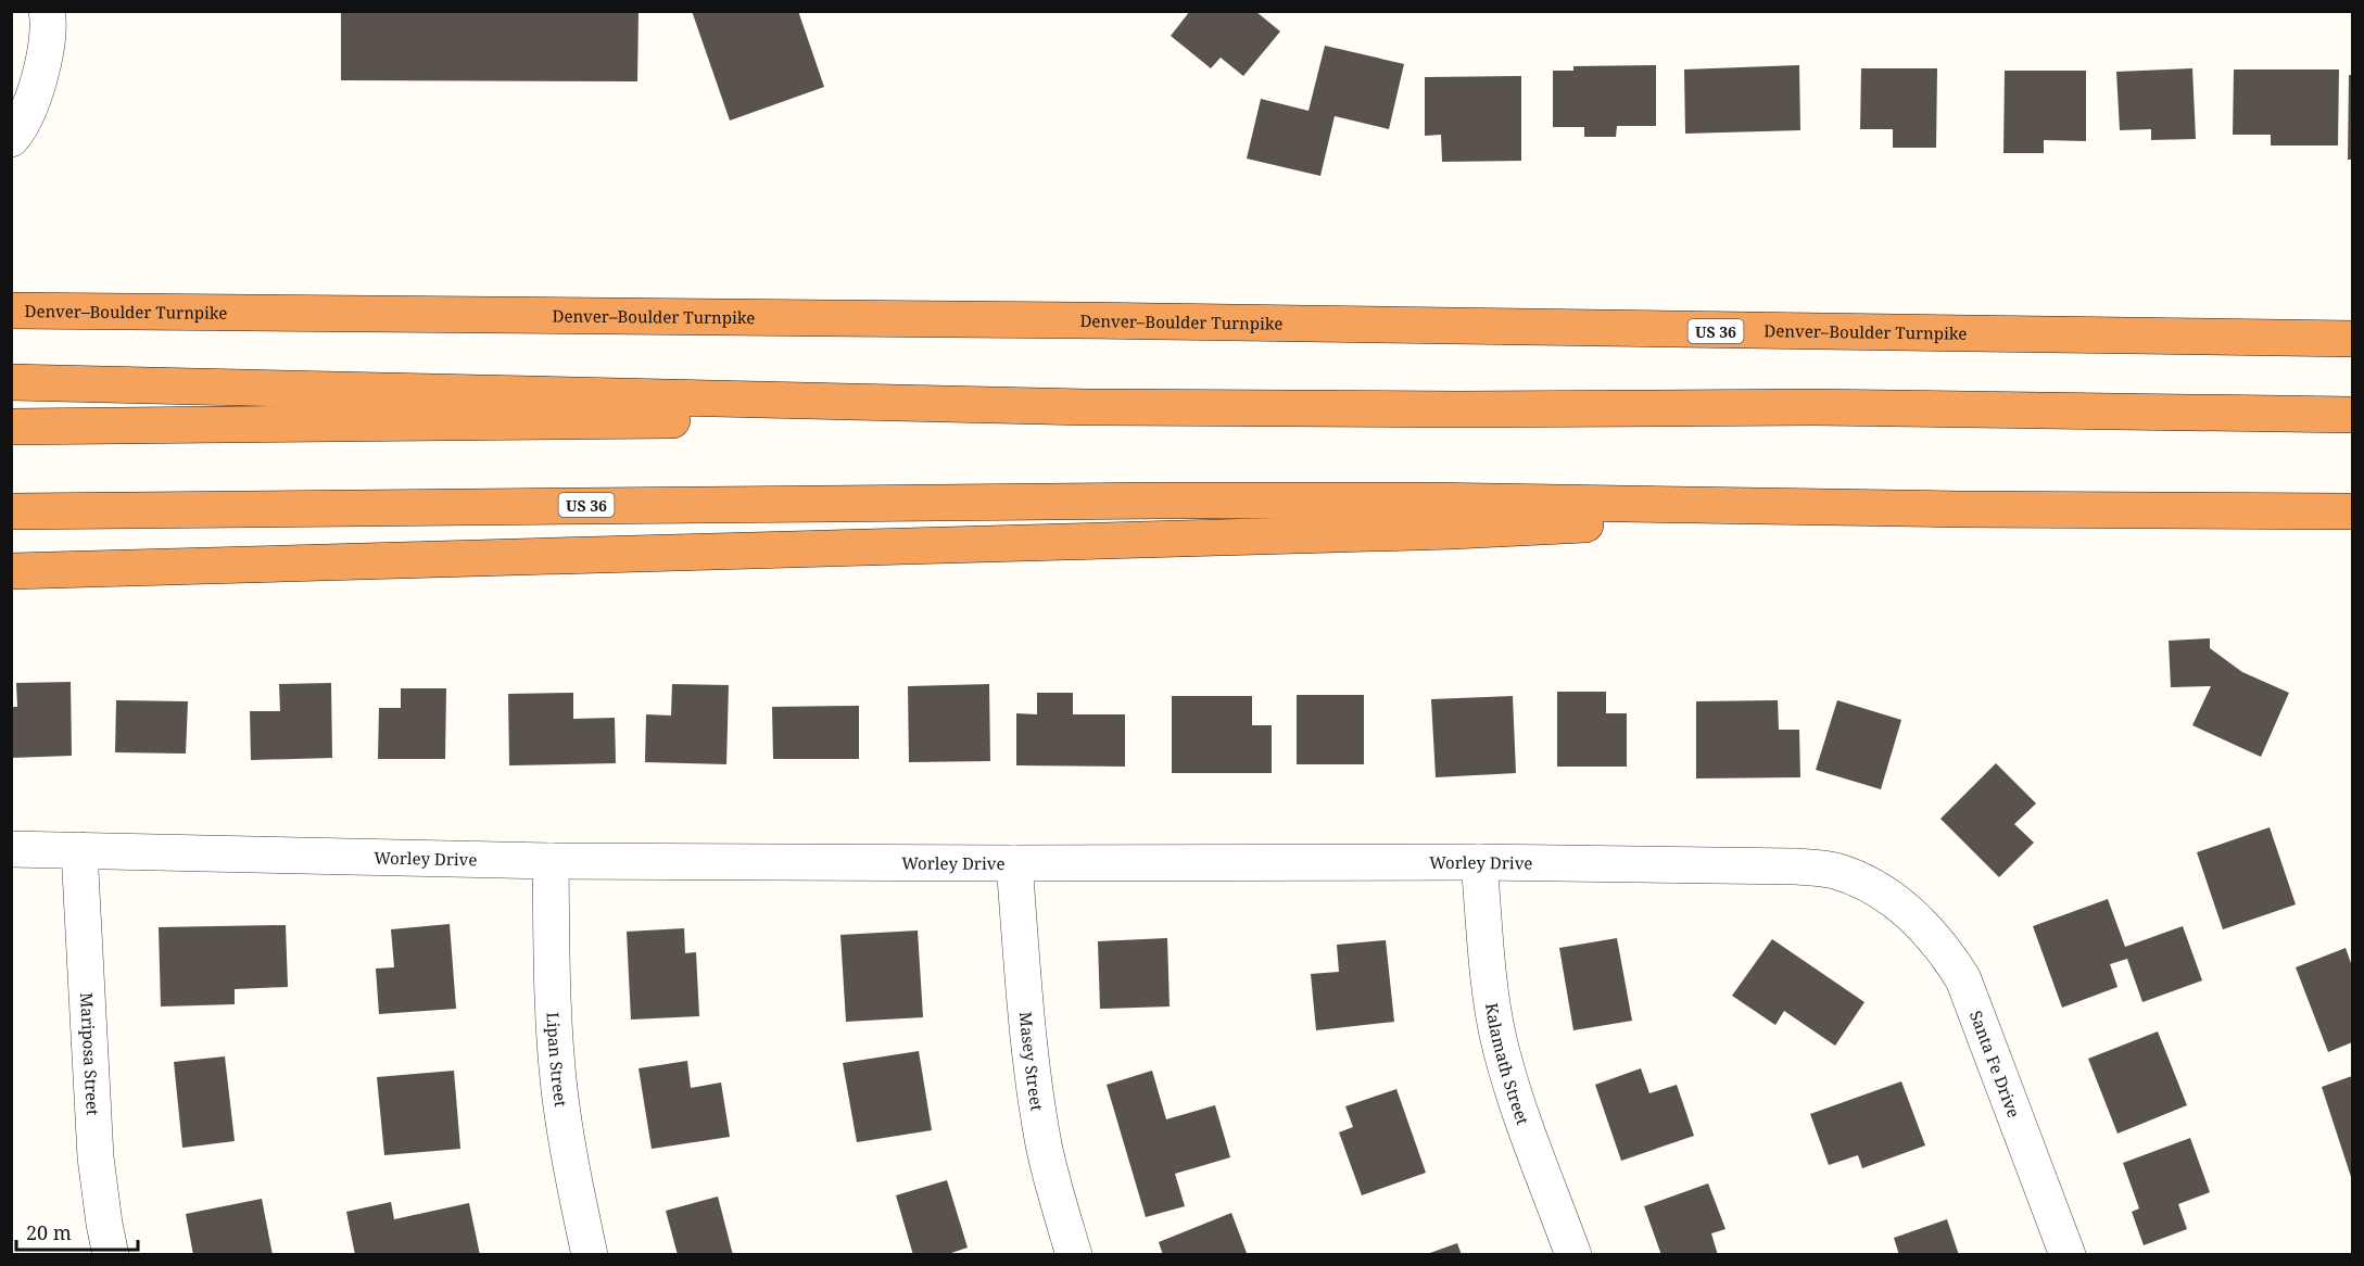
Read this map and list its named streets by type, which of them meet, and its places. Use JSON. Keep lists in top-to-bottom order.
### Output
{
  "streets": {
    "highway": ["Denver–Boulder Turnpike", "US 36"],
    "street": [
      "Worley Drive",
      "Mariposa Street",
      "Lipan Street",
      "Masey Street",
      "Kalamath Street",
      "Santa Fe Drive"
    ]
  },
  "crossings": [
    ["Worley Drive", "Mariposa Street"],
    ["Worley Drive", "Lipan Street"],
    ["Worley Drive", "Masey Street"],
    ["Worley Drive", "Kalamath Street"],
    ["Worley Drive", "Santa Fe Drive"]
  ],
  "scale_bar": "20 m"
}
